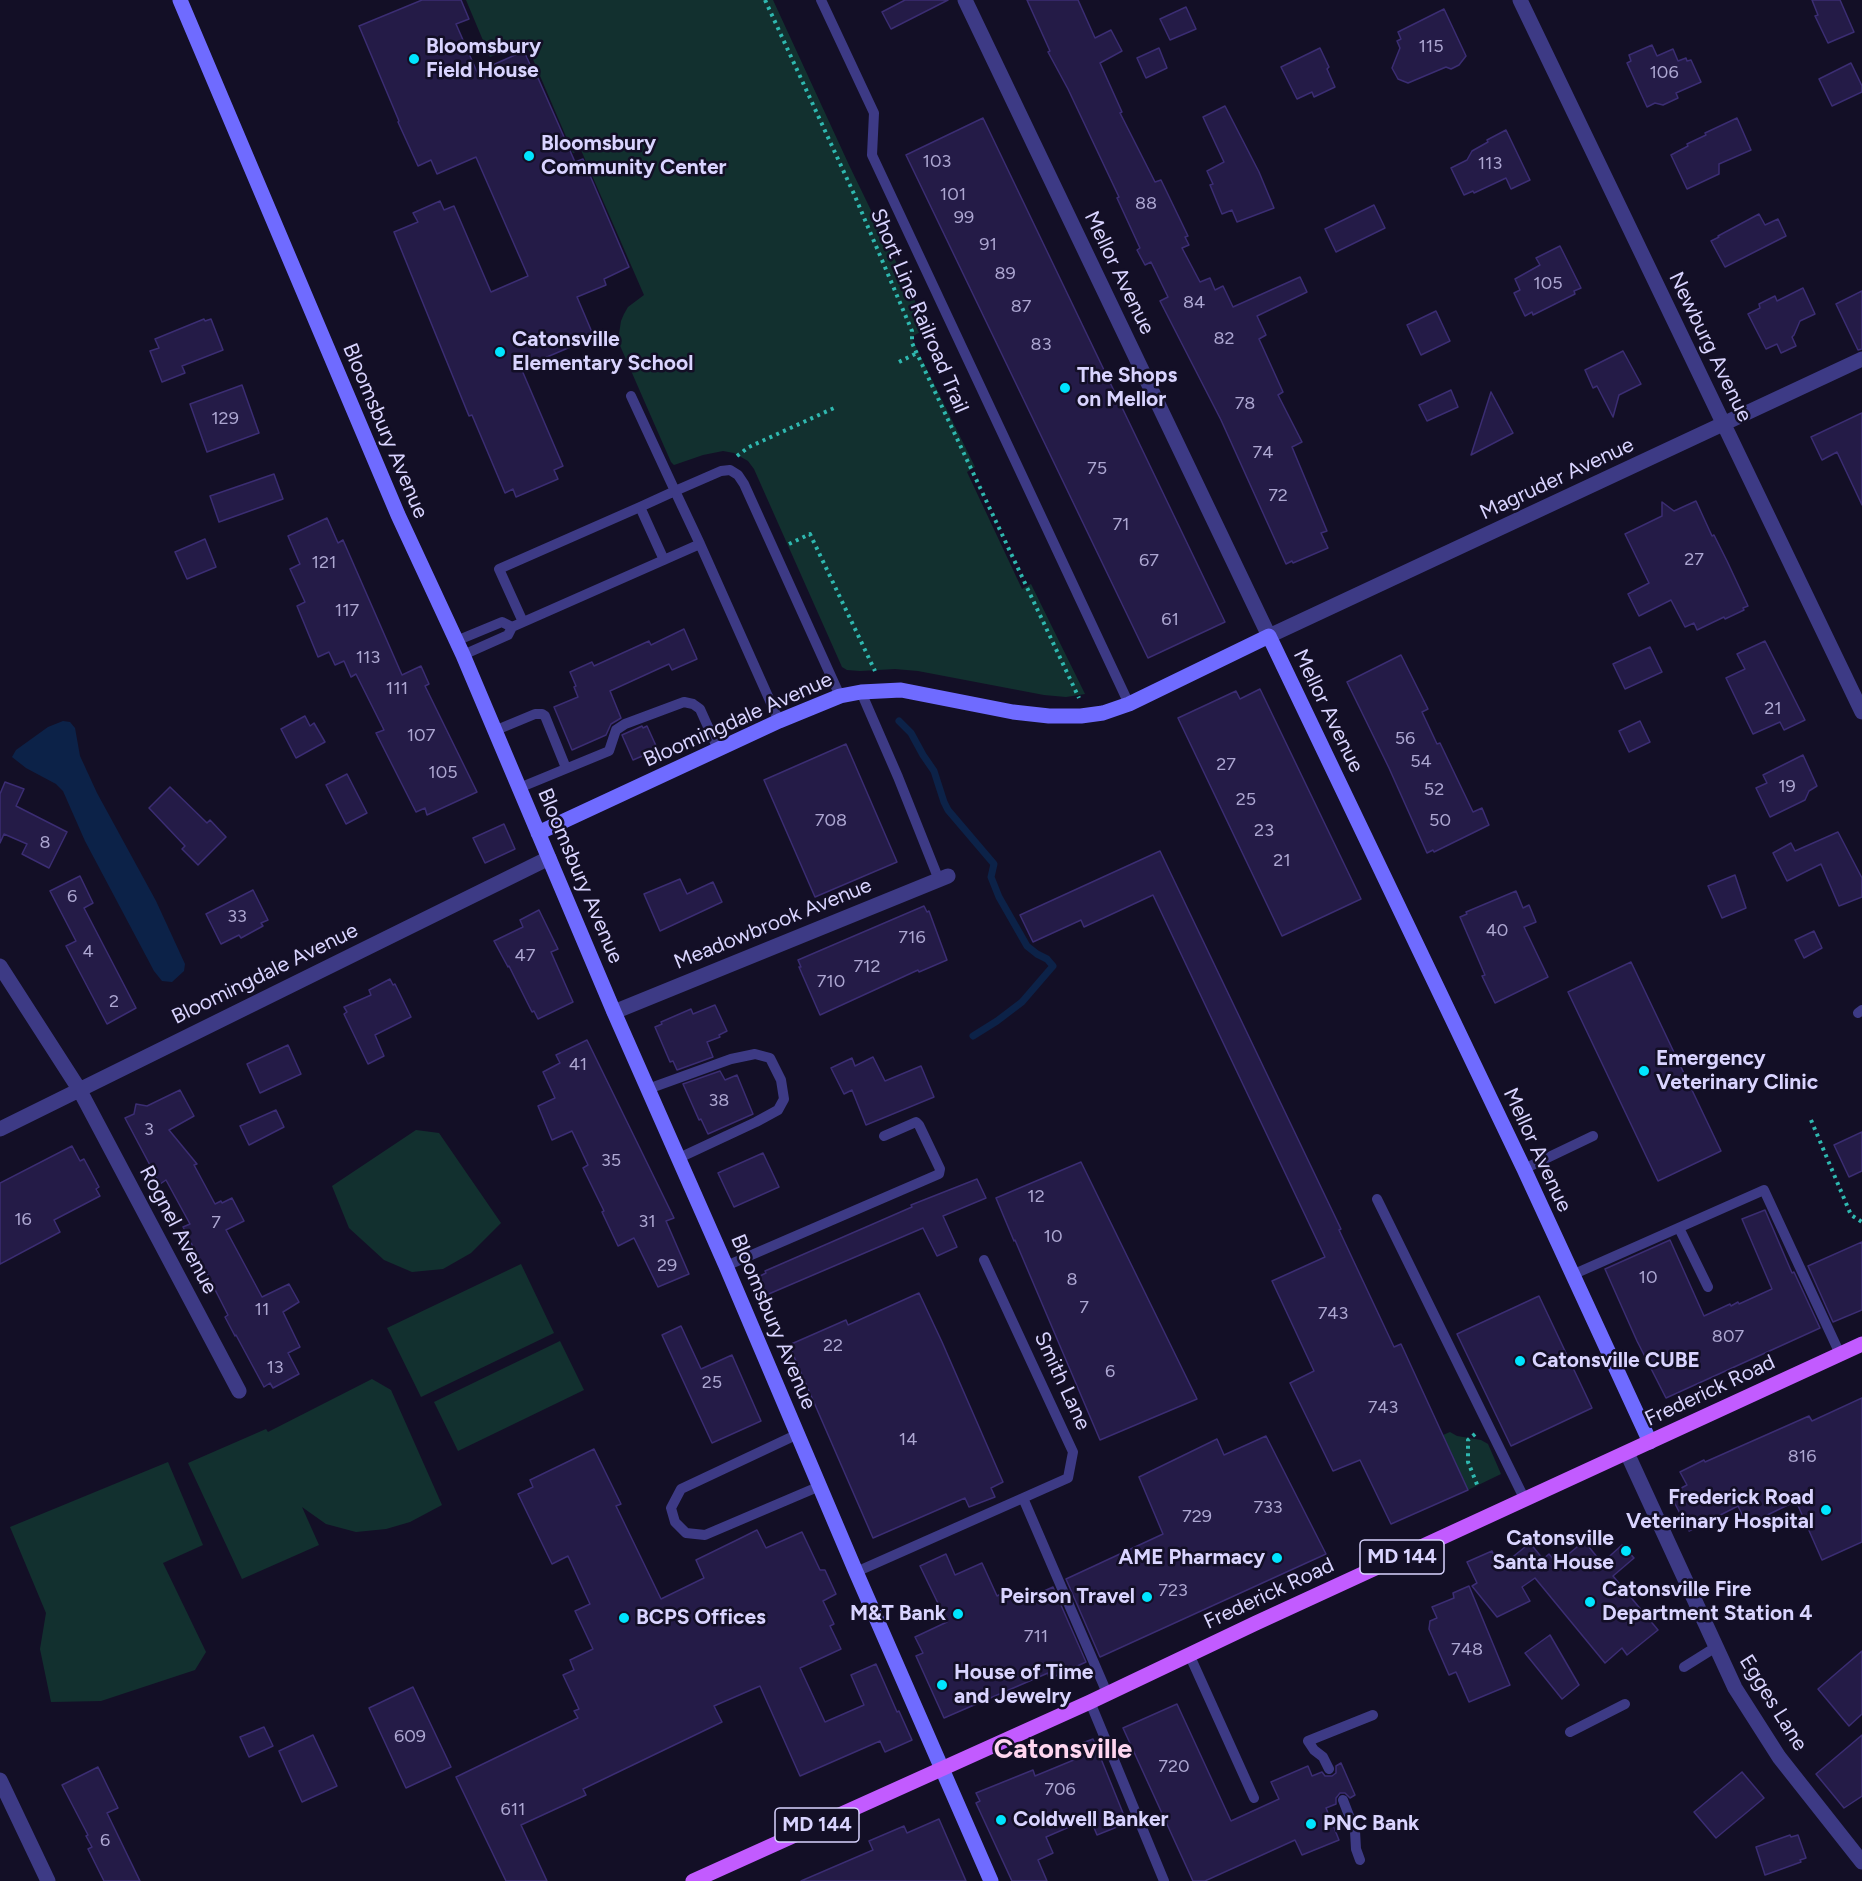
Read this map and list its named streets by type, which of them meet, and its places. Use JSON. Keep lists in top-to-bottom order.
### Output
{
  "streets": {
    "main road": [
      "Mellor Avenue",
      "Bloomsbury Avenue",
      "Bloomingdale Avenue",
      "Frederick Road",
      "MD 144"
    ],
    "street": [
      "Newburg Avenue",
      "Magruder Avenue",
      "Meadowbrook Avenue",
      "Rognel Avenue",
      "Egges Lane"
    ],
    "lane": ["Smith Lane"],
    "path": ["Short Line Railroad Trail"]
  },
  "crossings": [
    ["Mellor Avenue", "Magruder Avenue"],
    ["Mellor Avenue", "Bloomingdale Avenue"],
    ["Mellor Avenue", "Frederick Road"],
    ["Newburg Avenue", "Magruder Avenue"],
    ["Bloomsbury Avenue", "Bloomingdale Avenue"],
    ["Bloomsbury Avenue", "Meadowbrook Avenue"],
    ["Bloomsbury Avenue", "Frederick Road"],
    ["Magruder Avenue", "Bloomingdale Avenue"],
    ["Bloomingdale Avenue", "Rognel Avenue"],
    ["Frederick Road", "Egges Lane"]
  ],
  "districts": ["Catonsville"],
  "places": [
    "Bloomsbury Field House",
    "Bloomsbury Community Center",
    "Catonsville Elementary School",
    "The Shops on Mellor",
    "Emergency Veterinary Clinic",
    "Catonsville CUBE",
    "Frederick Road Veterinary Hospital",
    "Catonsville Santa House",
    "AME Pharmacy",
    "Peirson Travel",
    "Catonsville Fire Department Station 4",
    "M&T Bank",
    "BCPS Offices",
    "House of Time and Jewelry",
    "Coldwell Banker",
    "PNC Bank"
  ],
  "house_numbers": [
    "115",
    "106",
    "103",
    "113",
    "101",
    "88",
    "99",
    "91",
    "89",
    "105",
    "84",
    "87",
    "82",
    "83",
    "78",
    "129",
    "74",
    "75",
    "72",
    "71",
    "27",
    "67",
    "121",
    "117",
    "61",
    "113",
    "111",
    "21",
    "107",
    "56",
    "54",
    "27",
    "105",
    "19",
    "52",
    "25",
    "708",
    "50",
    "23",
    "8",
    "21",
    "6",
    "33",
    "40",
    "716",
    "4",
    "47",
    "712",
    "710",
    "2",
    "41",
    "38",
    "3",
    "35",
    "12",
    "16",
    "31",
    "7",
    "10",
    "29",
    "10",
    "8",
    "7",
    "11",
    "743",
    "807",
    "22",
    "13",
    "6",
    "25",
    "743",
    "14",
    "816",
    "733",
    "729",
    "723",
    "711",
    "748",
    "609",
    "720",
    "706",
    "611",
    "6"
  ]
}
